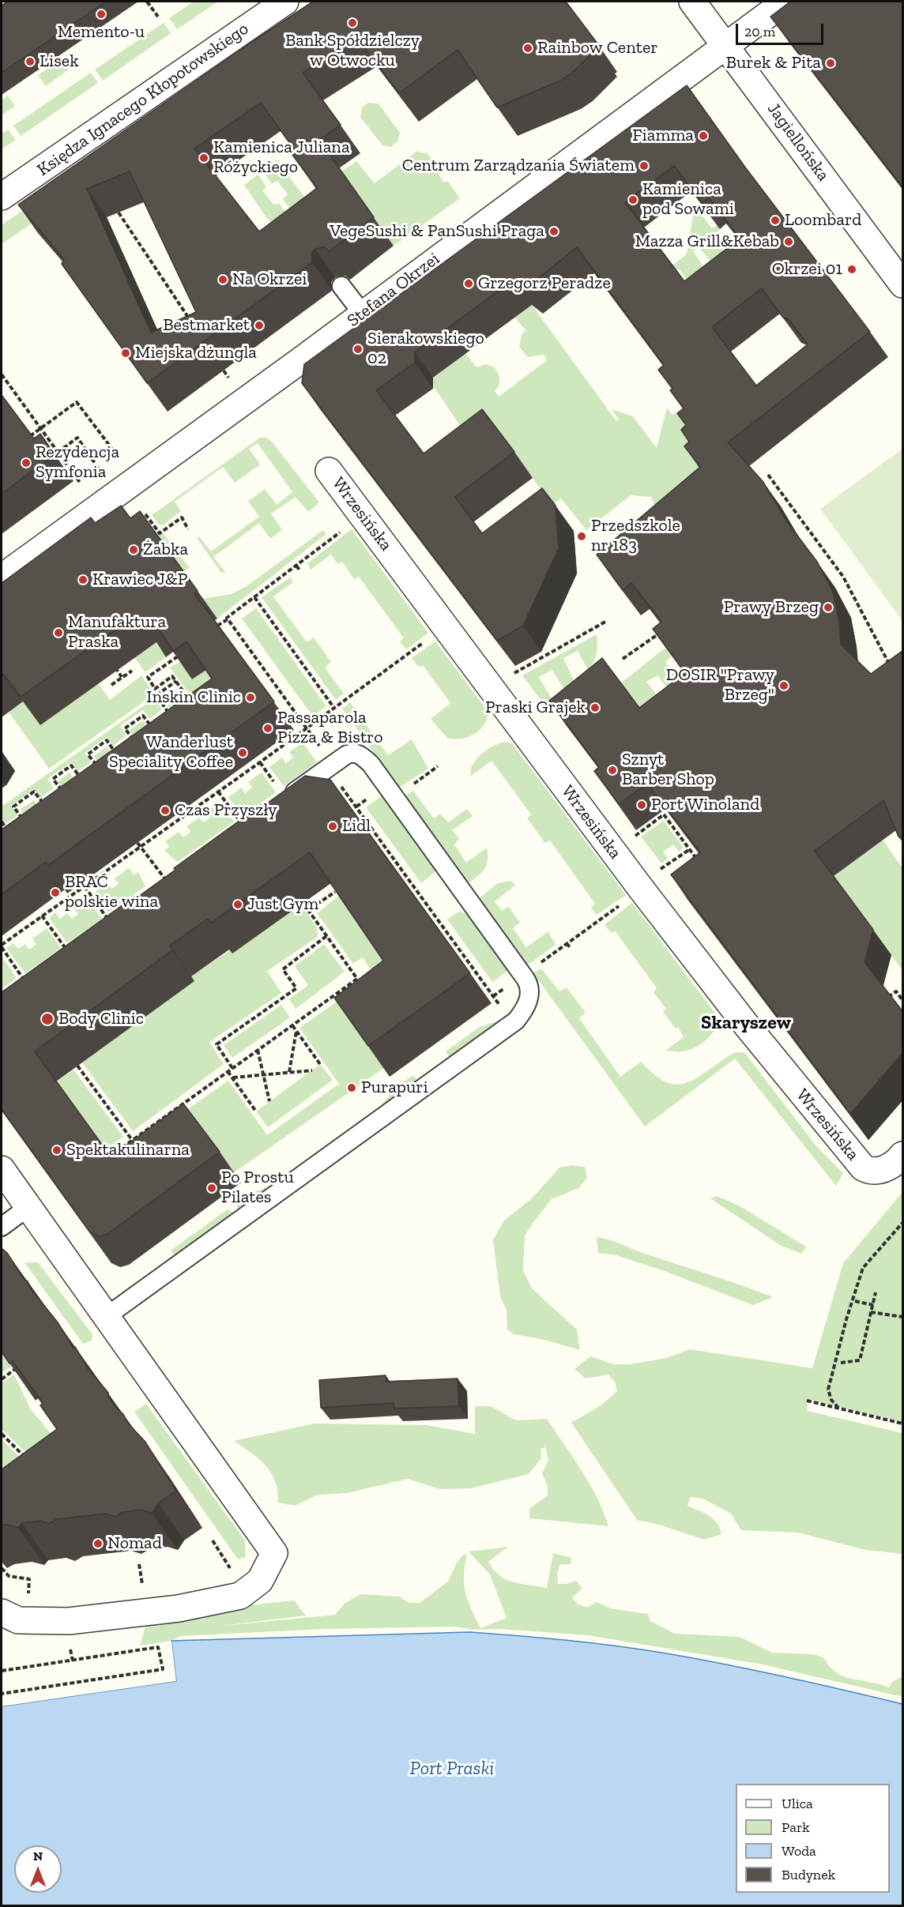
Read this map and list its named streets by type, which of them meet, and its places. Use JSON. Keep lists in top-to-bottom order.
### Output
{
  "streets": {
    "street": [
      "Księdza Ignacego Kłopotowskiego",
      "Jagiellońska",
      "Stefana Okrzei",
      "Wrzesińska"
    ]
  },
  "crossings": [
    ["Jagiellońska", "Stefana Okrzei"]
  ],
  "districts": ["Skaryszew"],
  "water": ["Port Praski"],
  "places": [
    "Memento-u",
    "Bank Spółdzielczy w Otwocku",
    "Rainbow Center",
    "Lisek",
    "Burek & Pita",
    "Fiamma",
    "Kamienica Juliana Różyckiego",
    "Centrum Zarządzania Światem",
    "Kamienica pod Sowami",
    "Loombard",
    "VegeSushi & PanSushi Praga",
    "Mazza Grill&Kebab",
    "Okrzei 01",
    "Na Okrzei",
    "Grzegorz Peradze",
    "Bestmarket",
    "Sierakowskiego 02",
    "Miejska dżungla",
    "Rezydencja Symfonia",
    "Przedszkole nr 183",
    "Żabka",
    "Krawiec J&P",
    "Prawy Brzeg",
    "Manufaktura Praska",
    "DOSIR \"Prawy Brzeg\"",
    "Inskin Clinic",
    "Praski Grajek",
    "Passaparola Pizza & Bistro",
    "Wanderlust Speciality Coffee",
    "Sznyt Barber Shop",
    "Port Winoland",
    "Czas Przyszły",
    "Lidl",
    "BRAĆ polskie wina",
    "Just Gym",
    "Body Clinic",
    "Purapuri",
    "Spektakulinarna",
    "Po Prostu Pilates",
    "Nomad"
  ],
  "legend": [
    "Ulica",
    "Park",
    "Woda",
    "Budynek"
  ],
  "scale_bar": "20 m",
  "north": "top"
}
